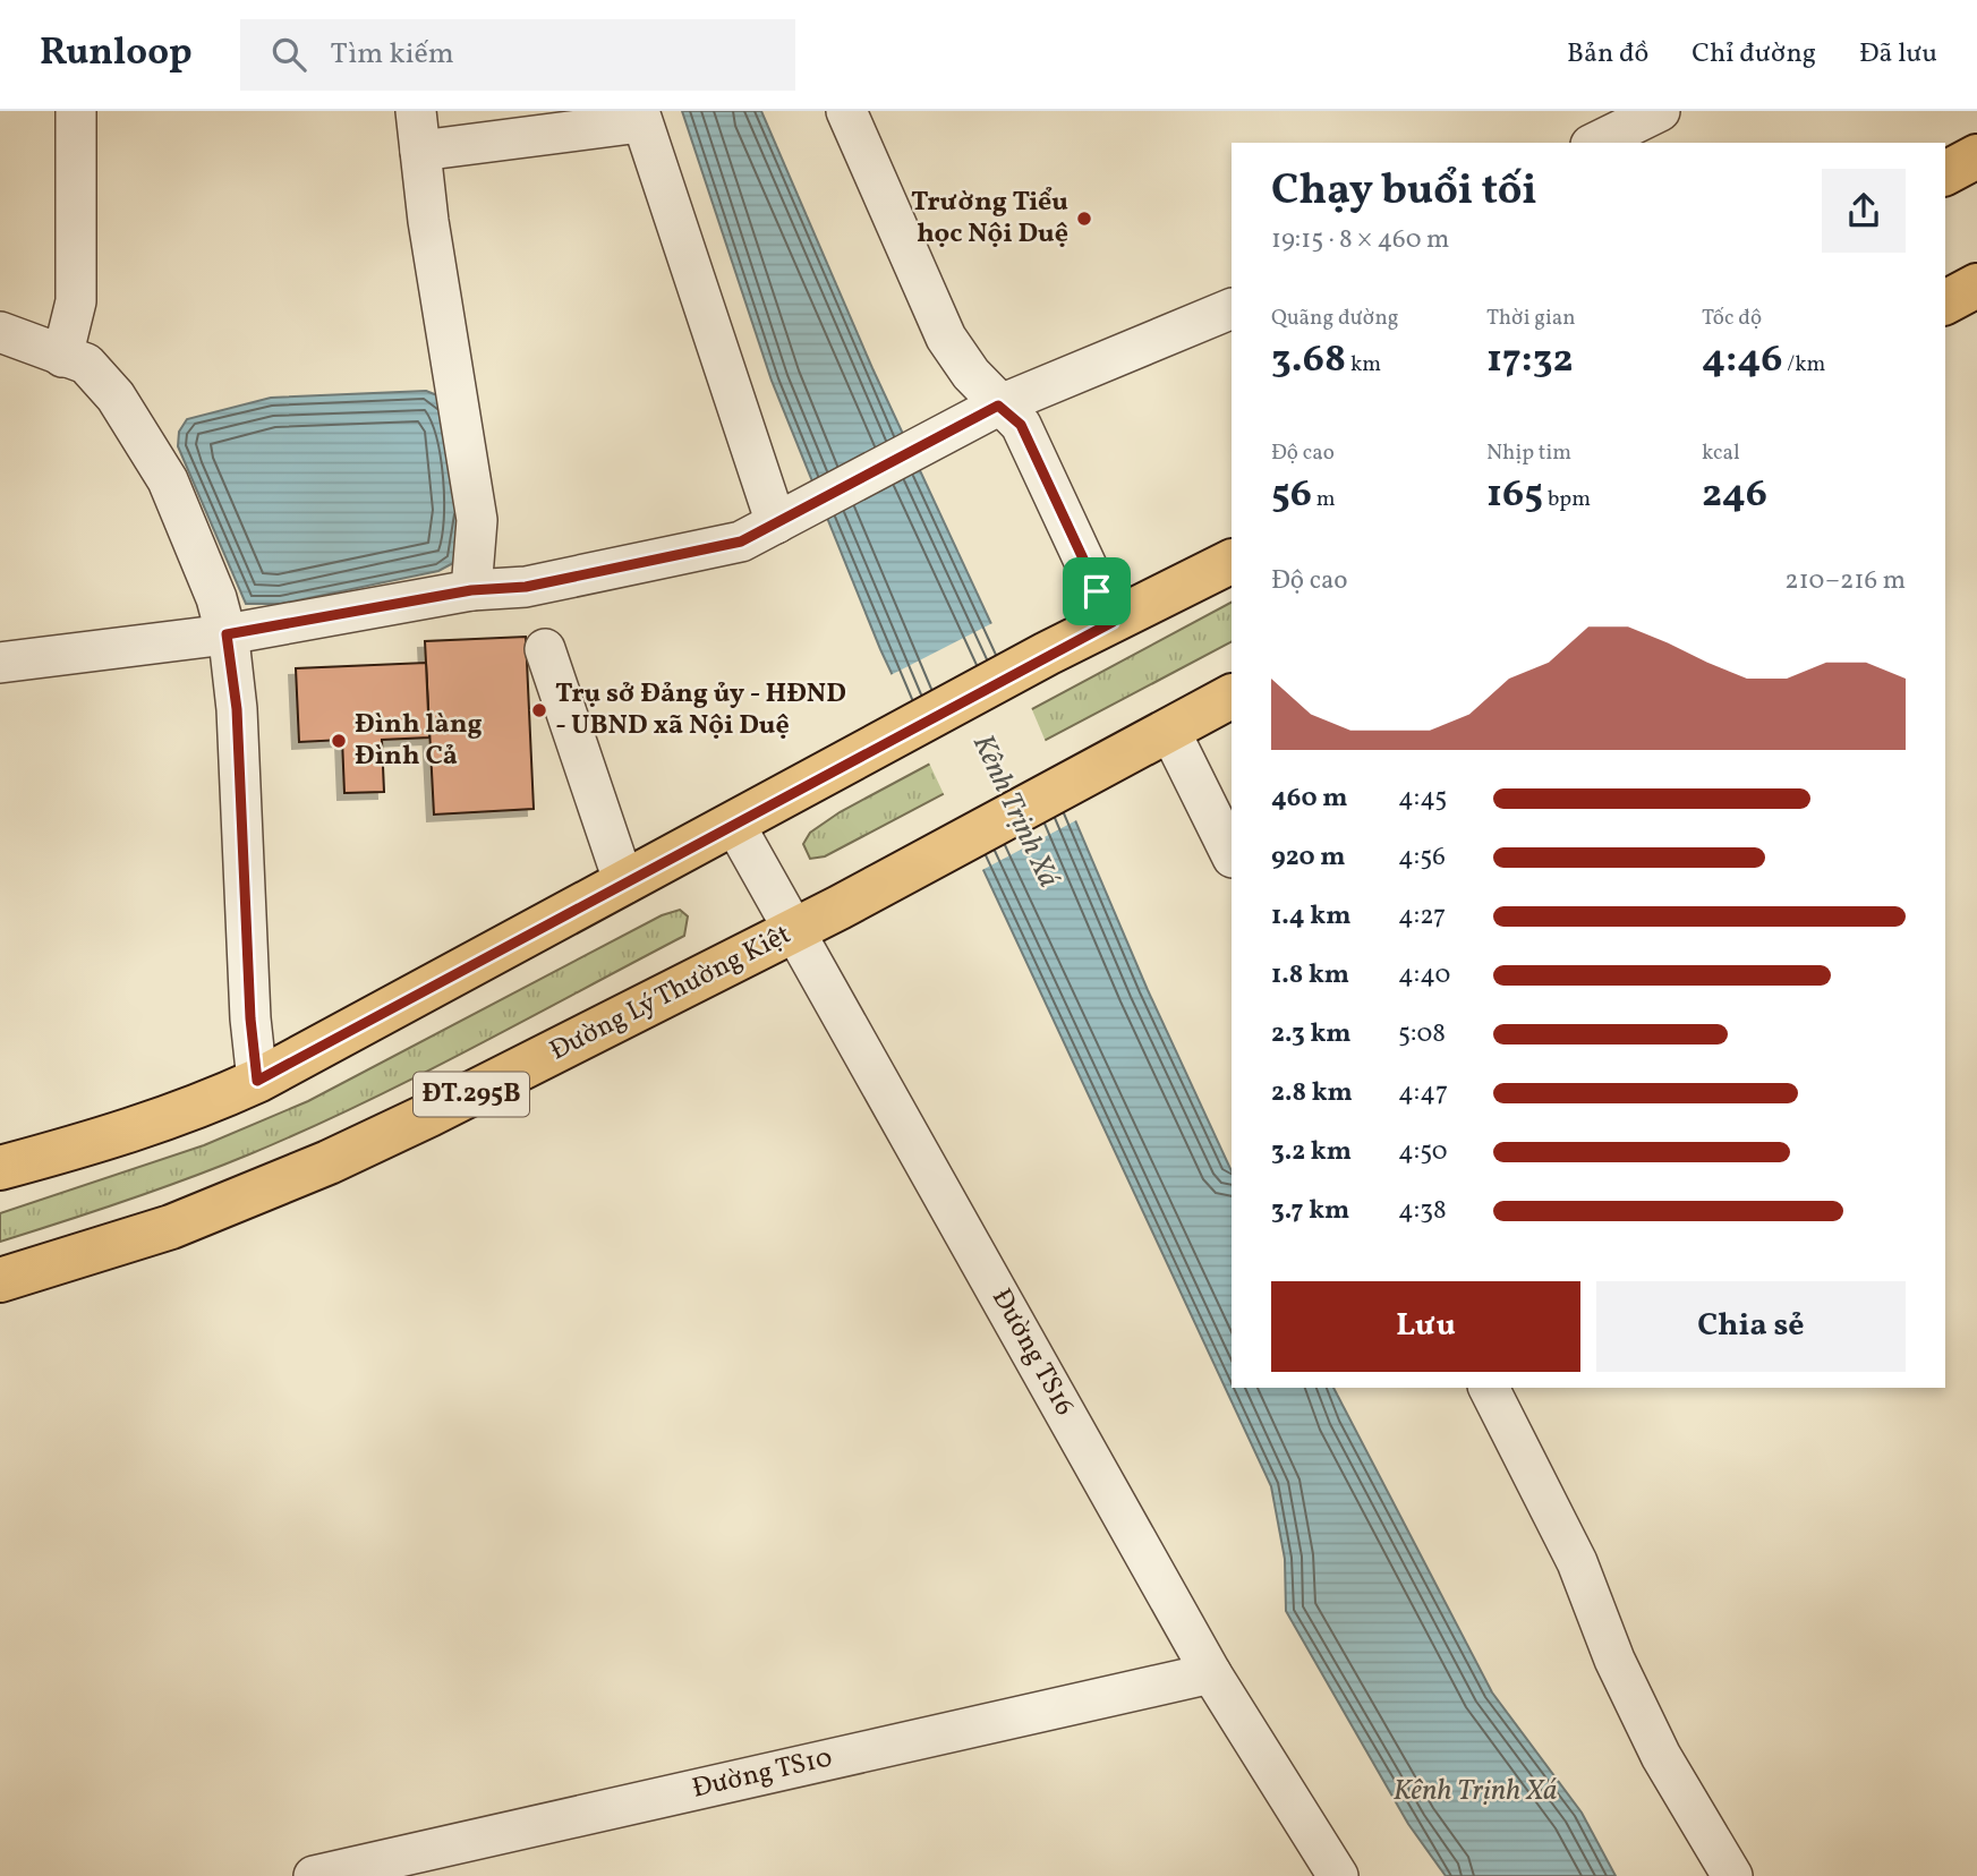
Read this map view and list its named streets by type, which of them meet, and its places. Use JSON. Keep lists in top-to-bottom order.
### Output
{
  "streets": {
    "main road": ["Đường Lý Thường Kiệt", "ĐT.295B"],
    "street": ["Đường TS16", "Đường TS10"]
  },
  "crossings": [
    ["Đường Lý Thường Kiệt", "Đường TS16"],
    ["Đường TS16", "Đường TS10"]
  ],
  "water": ["Kênh Trịnh Xá"],
  "places": ["Trường Tiểu học Nội Duệ", "Trụ sở Đảng ủy - HĐND - UBND xã Nội Duệ", "Đình làng Đình Cả"],
  "page": {
    "header": "Runloop",
    "search": "Tìm kiếm",
    "nav": ["Bản đồ", "Chỉ đường", "Đã lưu"],
    "heading": ["Chạy buổi tối", "19:15 · 8 × 460 m"],
    "stats": [
      ["Quãng đường", "3.68 km"],
      ["Thời gian", "17:32"],
      ["Tốc độ", "4:46 /km"],
      ["Độ cao", "56 m"],
      ["Nhịp tim", "165 bpm"],
      ["kcal", "246"]
    ],
    "chart": ["Độ cao", "210–216 m"],
    "list": [
      {
        "name": "460 m",
        "note": "4:45"
      },
      {
        "name": "920 m",
        "note": "4:56"
      },
      {
        "name": "1.4 km",
        "note": "4:27"
      },
      {
        "name": "1.8 km",
        "note": "4:40"
      },
      {
        "name": "2.3 km",
        "note": "5:08"
      },
      {
        "name": "2.8 km",
        "note": "4:47"
      },
      {
        "name": "3.2 km",
        "note": "4:50"
      },
      {
        "name": "3.7 km",
        "note": "4:38"
      }
    ],
    "buttons": ["Lưu", "Chia sẻ"]
  }
}
